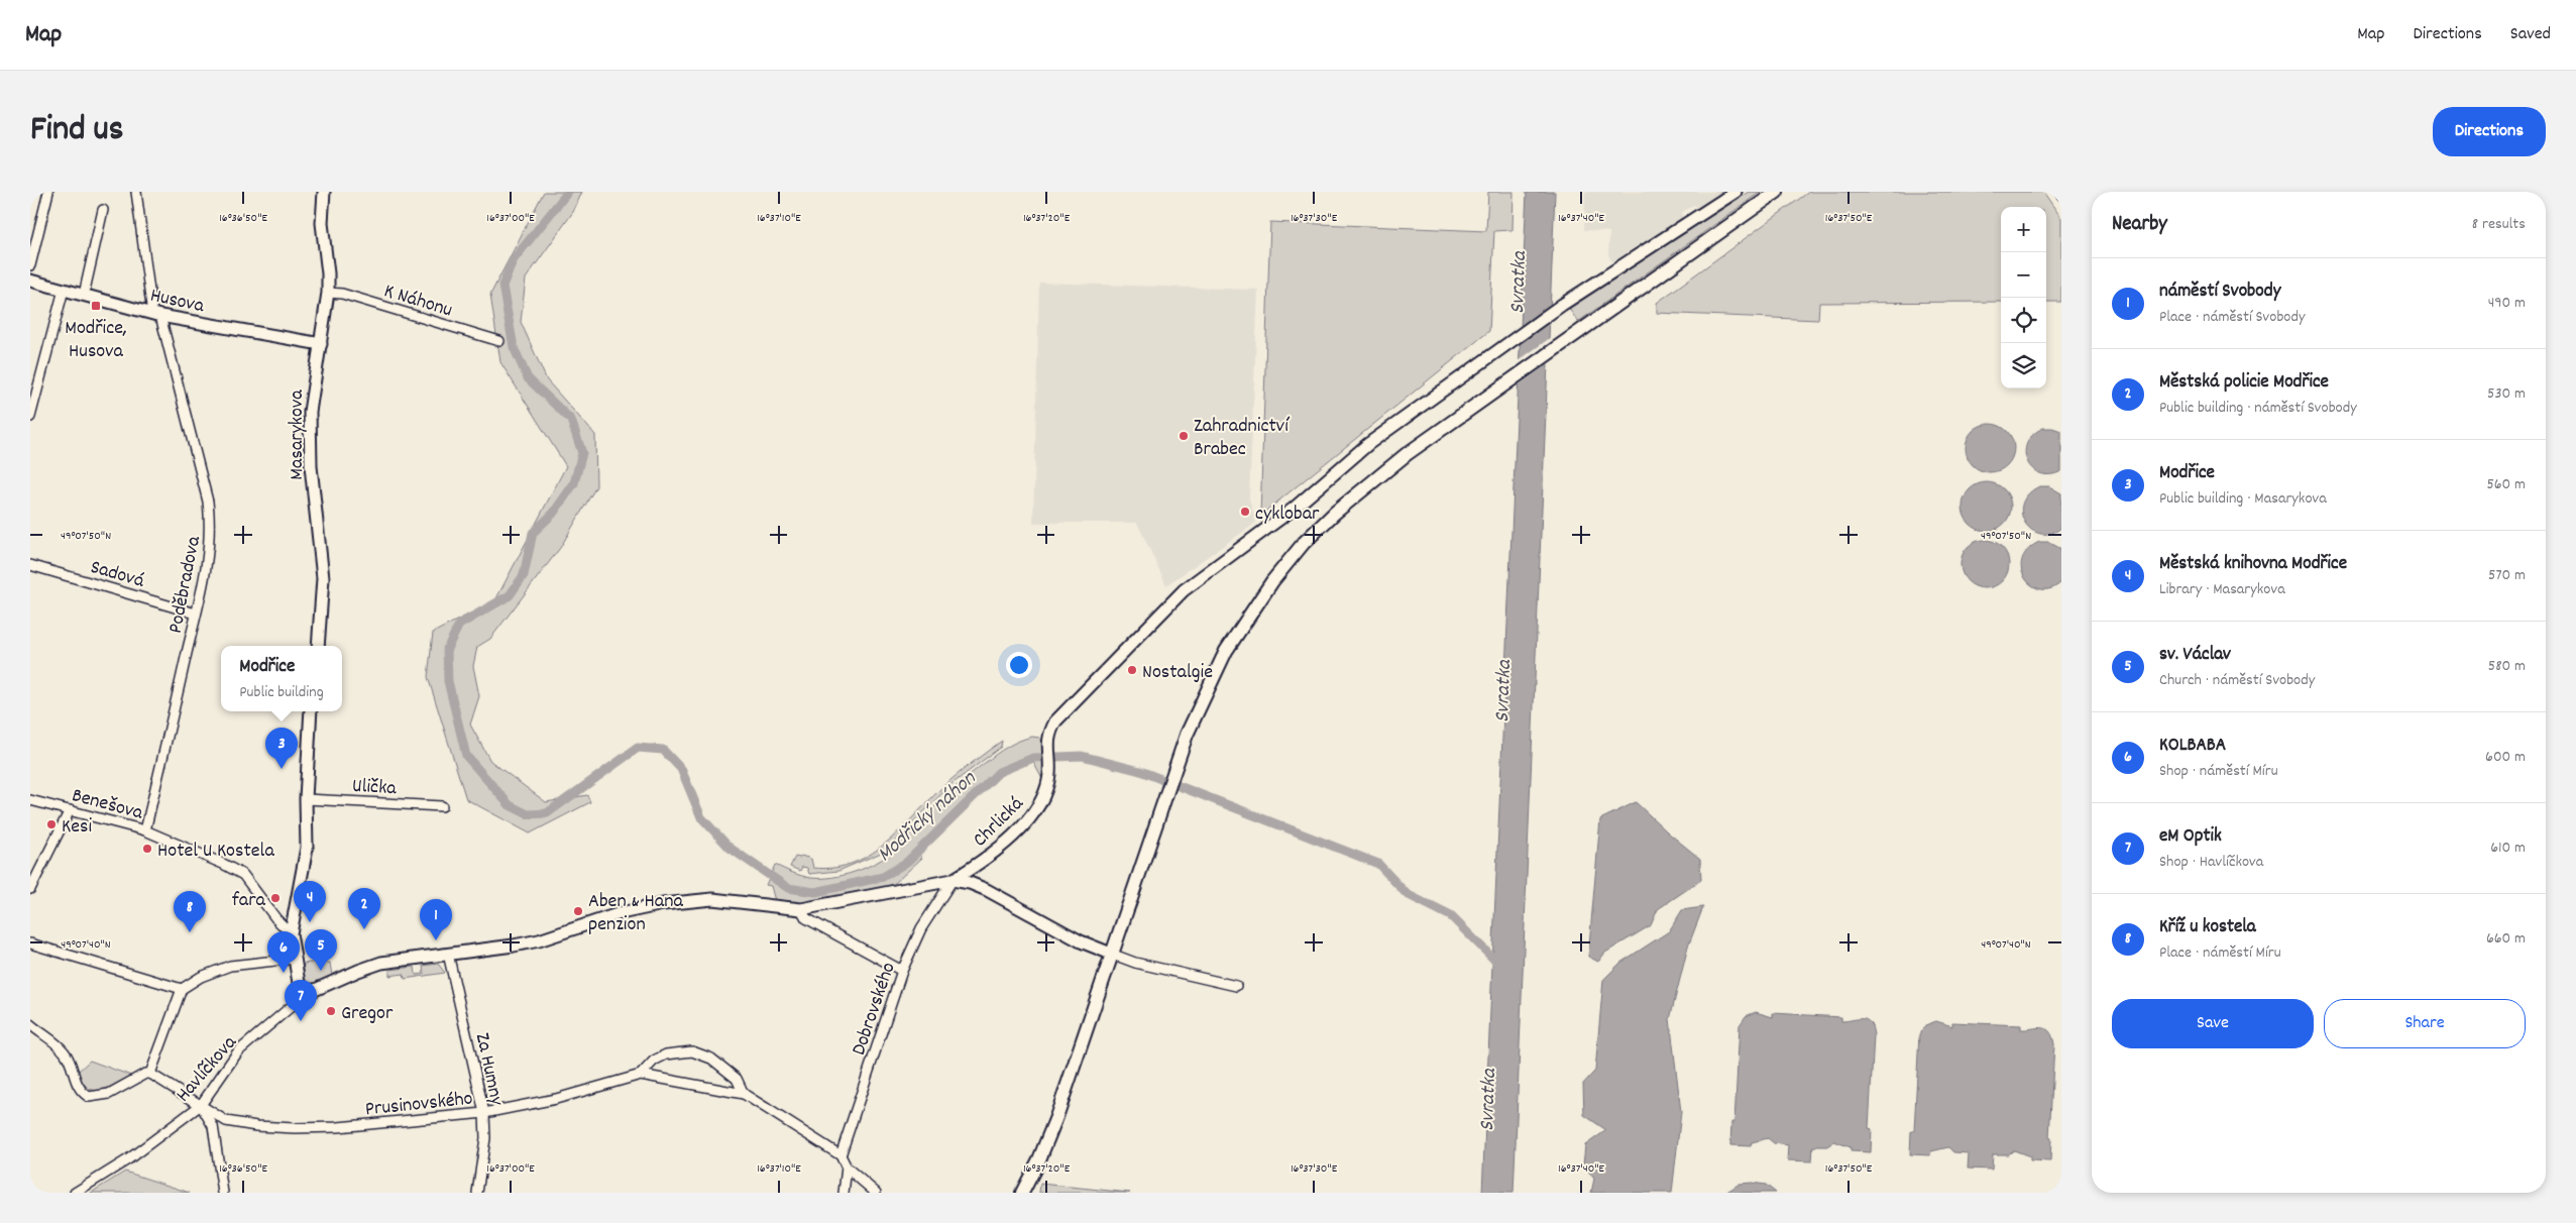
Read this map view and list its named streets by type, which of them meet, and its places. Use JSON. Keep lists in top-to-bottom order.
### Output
{
  "streets": {
    "street": [
      "Husova",
      "K Náhonu",
      "Masarykova",
      "Sadová",
      "Poděbradova",
      "Ulička",
      "Benešova",
      "Chrlická",
      "Dobrovského",
      "Havlíčkova",
      "Za Humny",
      "Prusinovského"
    ]
  },
  "crossings": [
    ["Husova", "Masarykova"],
    ["Husova", "Poděbradova"],
    ["K Náhonu", "Masarykova"],
    ["Sadová", "Poděbradova"],
    ["Poděbradova", "Benešova"],
    ["Chrlická", "Dobrovského"],
    ["Dobrovského", "Prusinovského"],
    ["Havlíčkova", "Prusinovského"],
    ["Za Humny", "Prusinovského"]
  ],
  "water": ["Svratka", "Modřický náhon"],
  "places": {
    "transit": ["Modřice, Husova"],
    "other": [
      "Zahradnictví Brabec",
      "cyklobar",
      "Nostalgie",
      "Kesi",
      "Hotel U Kostela",
      "fara",
      "Aben & Hana penzion",
      "Gregor"
    ]
  },
  "page": {
    "header": "Map",
    "nav": ["Map", "Directions", "Saved"],
    "title": "Find us",
    "buttons": [
      "Directions",
      ["Save", "Share"]
    ],
    "heading": ["Nearby", "8 results"],
    "map_buttons": ["+", "−"],
    "list": [
      {
        "mark": "1",
        "name": "náměstí Svobody",
        "note": "Place · náměstí Svobody",
        "value": "490 m"
      },
      {
        "mark": "2",
        "name": "Městská policie Modřice",
        "note": "Public building · náměstí Svobody",
        "value": "530 m"
      },
      {
        "mark": "3",
        "name": "Modřice",
        "note": "Public building · Masarykova",
        "value": "560 m"
      },
      {
        "mark": "4",
        "name": "Městská knihovna Modřice",
        "note": "Library · Masarykova",
        "value": "570 m"
      },
      {
        "mark": "5",
        "name": "sv. Václav",
        "note": "Church · náměstí Svobody",
        "value": "580 m"
      },
      {
        "mark": "6",
        "name": "KOLBABA",
        "note": "Shop · náměstí Míru",
        "value": "600 m"
      },
      {
        "mark": "7",
        "name": "eM Optik",
        "note": "Shop · Havlíčkova",
        "value": "610 m"
      },
      {
        "mark": "8",
        "name": "Kříž u kostela",
        "note": "Place · náměstí Míru",
        "value": "660 m"
      }
    ],
    "popup": ["Modřice", "Public building"],
    "pins": [
      "3",
      "4",
      "2",
      "8",
      "1",
      "5",
      "6",
      "7"
    ]
  },
  "coordinates": [
    "16°36'50\"E",
    "16°37'00\"E",
    "16°37'10\"E",
    "16°37'20\"E",
    "16°37'30\"E",
    "16°37'40\"E",
    "16°37'50\"E",
    "49°07'50\"N",
    "49°07'40\"N"
  ]
}
